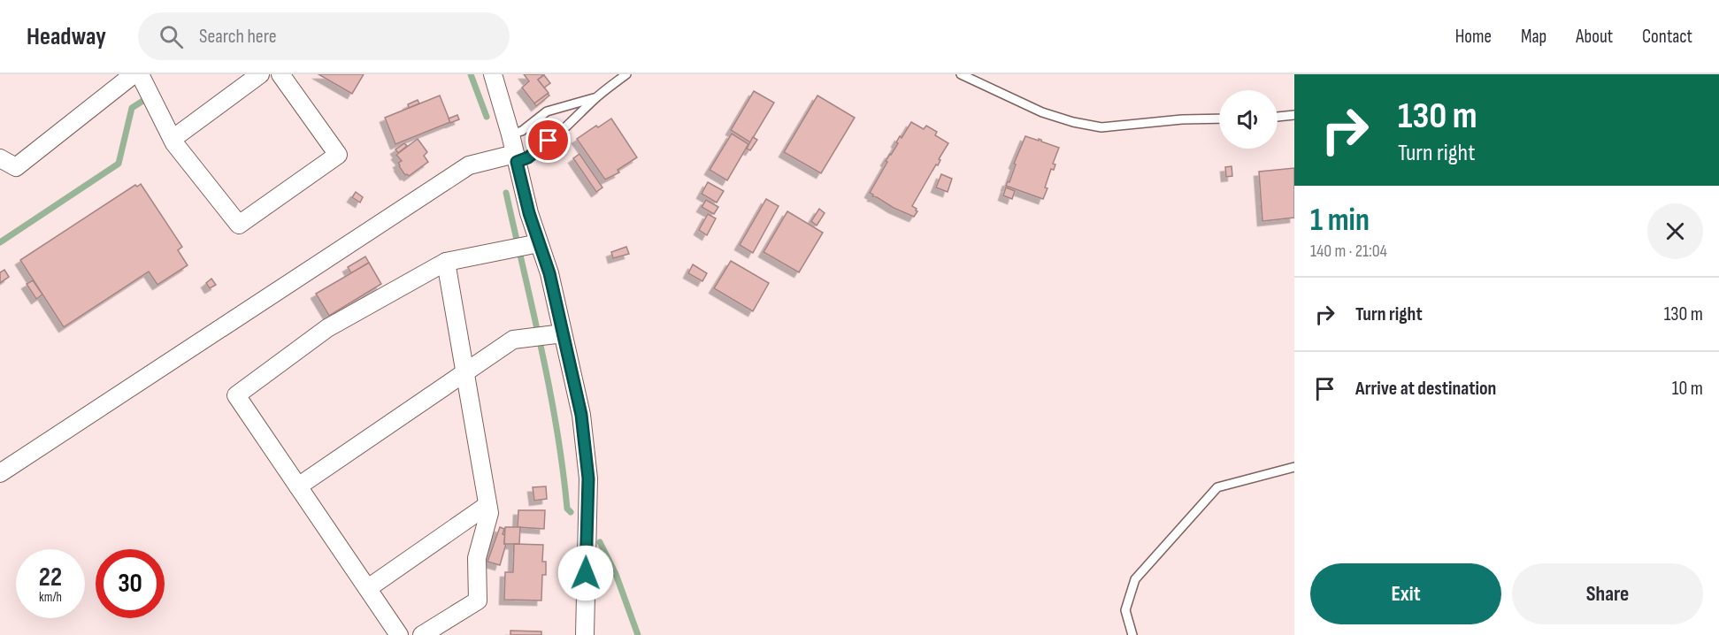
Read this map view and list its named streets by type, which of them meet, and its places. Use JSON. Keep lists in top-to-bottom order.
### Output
{
  "page": {
    "header": "Headway",
    "search": "Search here",
    "nav": [
      "Home",
      "Map",
      "About",
      "Contact"
    ],
    "turn": ["130 m", "Turn right"],
    "heading": ["1 min", "140 m · 21:04"],
    "list": [
      {
        "name": "Turn right",
        "value": "130 m"
      },
      {
        "name": "Arrive at destination",
        "value": "10 m"
      }
    ],
    "speed": "22 km/h",
    "limit": "30",
    "buttons": ["Exit", "Share"]
  }
}
